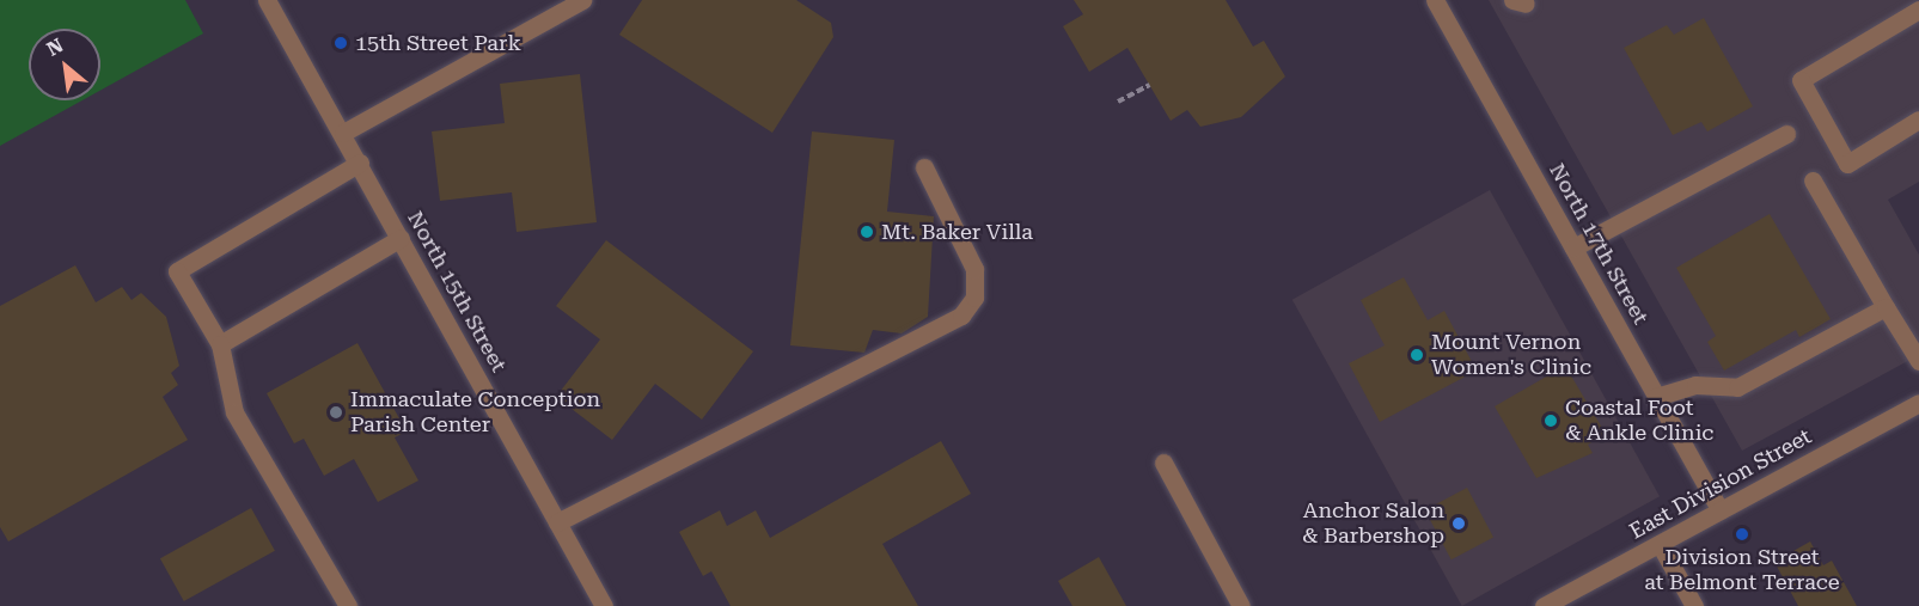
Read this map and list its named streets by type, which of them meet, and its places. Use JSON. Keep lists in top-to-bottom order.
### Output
{
  "streets": {
    "street": ["North 17th Street", "North 15th Street", "East Division Street"]
  },
  "crossings": [
    ["North 17th Street", "East Division Street"]
  ],
  "places": [
    "15th Street Park",
    "Mt. Baker Villa",
    "Mount Vernon Women's Clinic",
    "Immaculate Conception Parish Center",
    "Coastal Foot & Ankle Clinic",
    "Anchor Salon & Barbershop",
    "Division Street at Belmont Terrace"
  ],
  "north": "top left"
}
